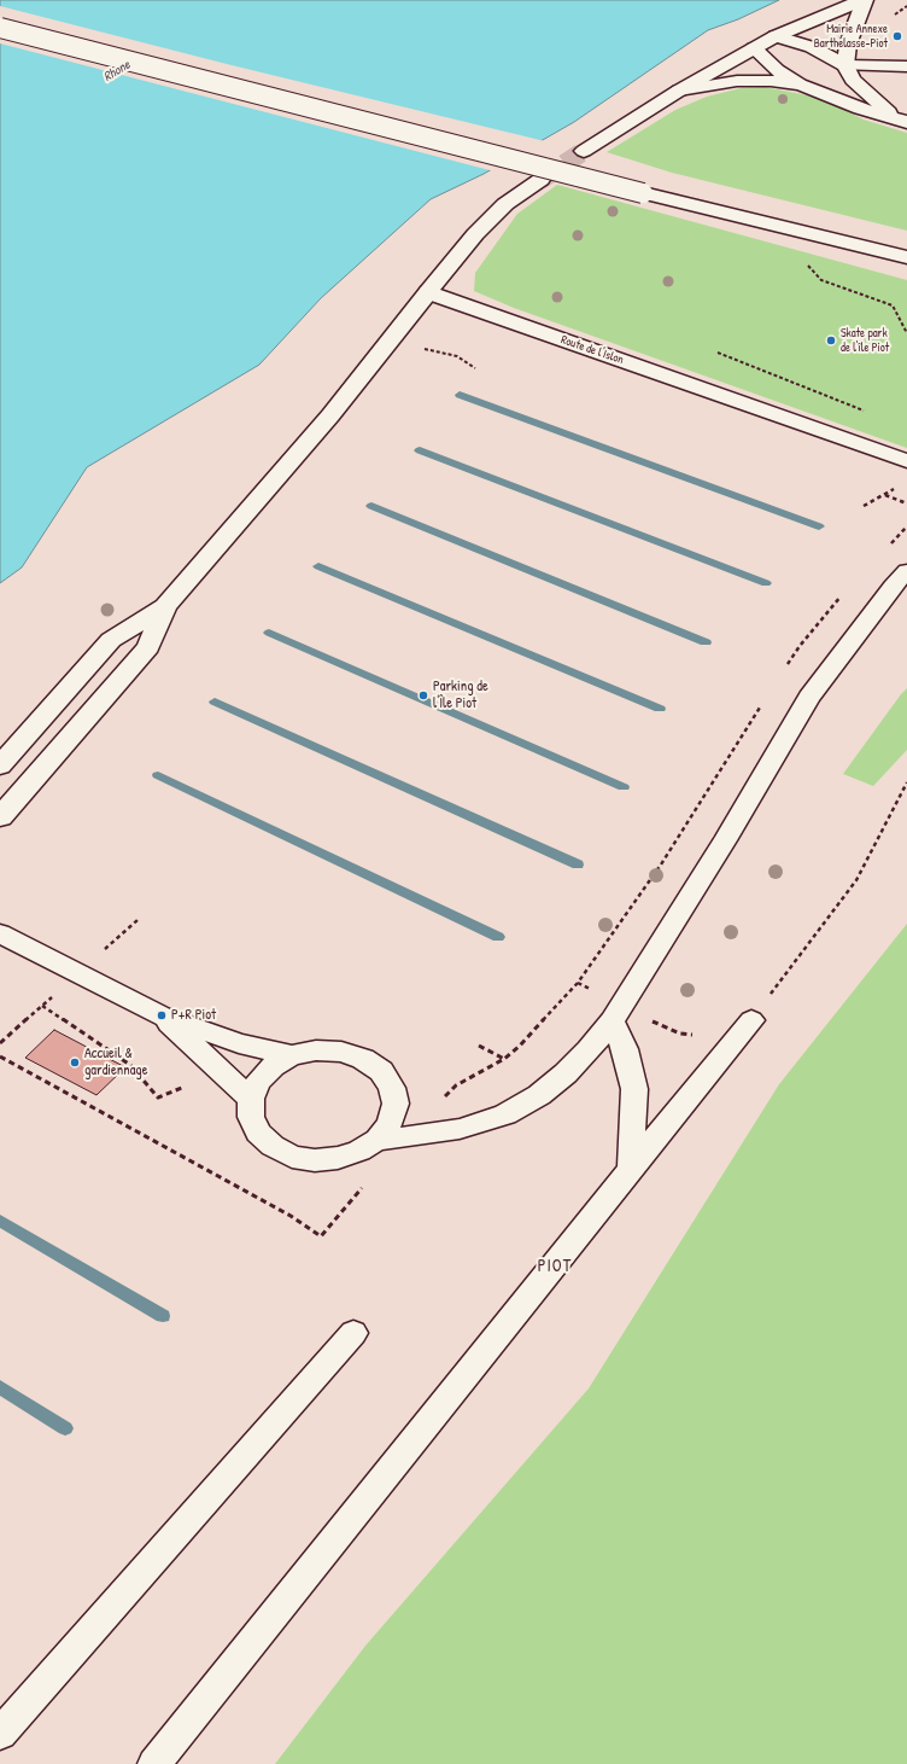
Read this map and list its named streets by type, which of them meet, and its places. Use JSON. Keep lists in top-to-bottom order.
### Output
{
  "streets": {
    "street": ["Route de l'Islon"]
  },
  "districts": ["PIOT"],
  "water": ["Rhone"],
  "places": [
    "Mairie Annexe Barthelasse-Piot",
    "Skate park de l'île Piot",
    "Parking de l'Île Piot",
    "P+R Piot",
    "Accueil & gardiennage"
  ]
}
